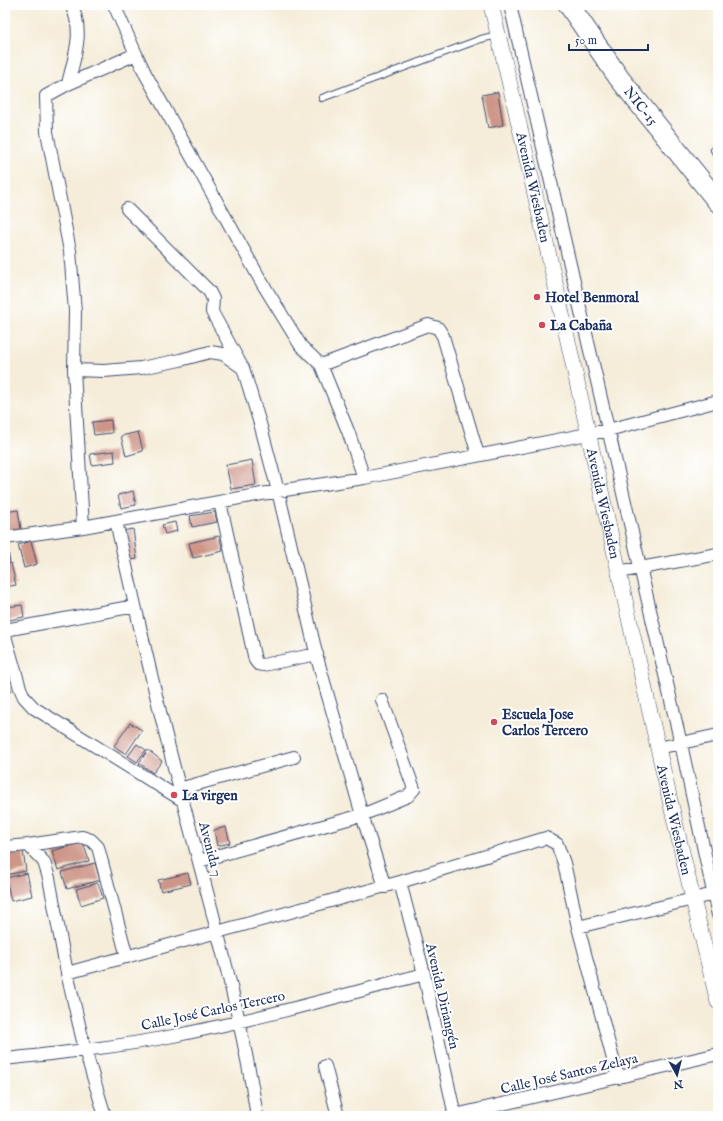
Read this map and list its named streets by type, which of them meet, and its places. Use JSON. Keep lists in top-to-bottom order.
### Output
{
  "streets": {
    "highway": ["NIC-15"],
    "street": [
      "Avenida Wiesbaden",
      "Avenida 7",
      "Avenida Diriangén",
      "Calle José Carlos Tercero",
      "Calle José Santos Zelaya"
    ]
  },
  "crossings": [
    ["Avenida 7", "Calle José Carlos Tercero"],
    ["Avenida Diriangén", "Calle José Carlos Tercero"],
    ["Avenida Diriangén", "Calle José Santos Zelaya"]
  ],
  "places": [
    "Hotel Benmoral",
    "La Cabaña",
    "Escuela Jose Carlos Tercero",
    "La virgen"
  ],
  "scale_bar": "50 m",
  "north": "bottom"
}
